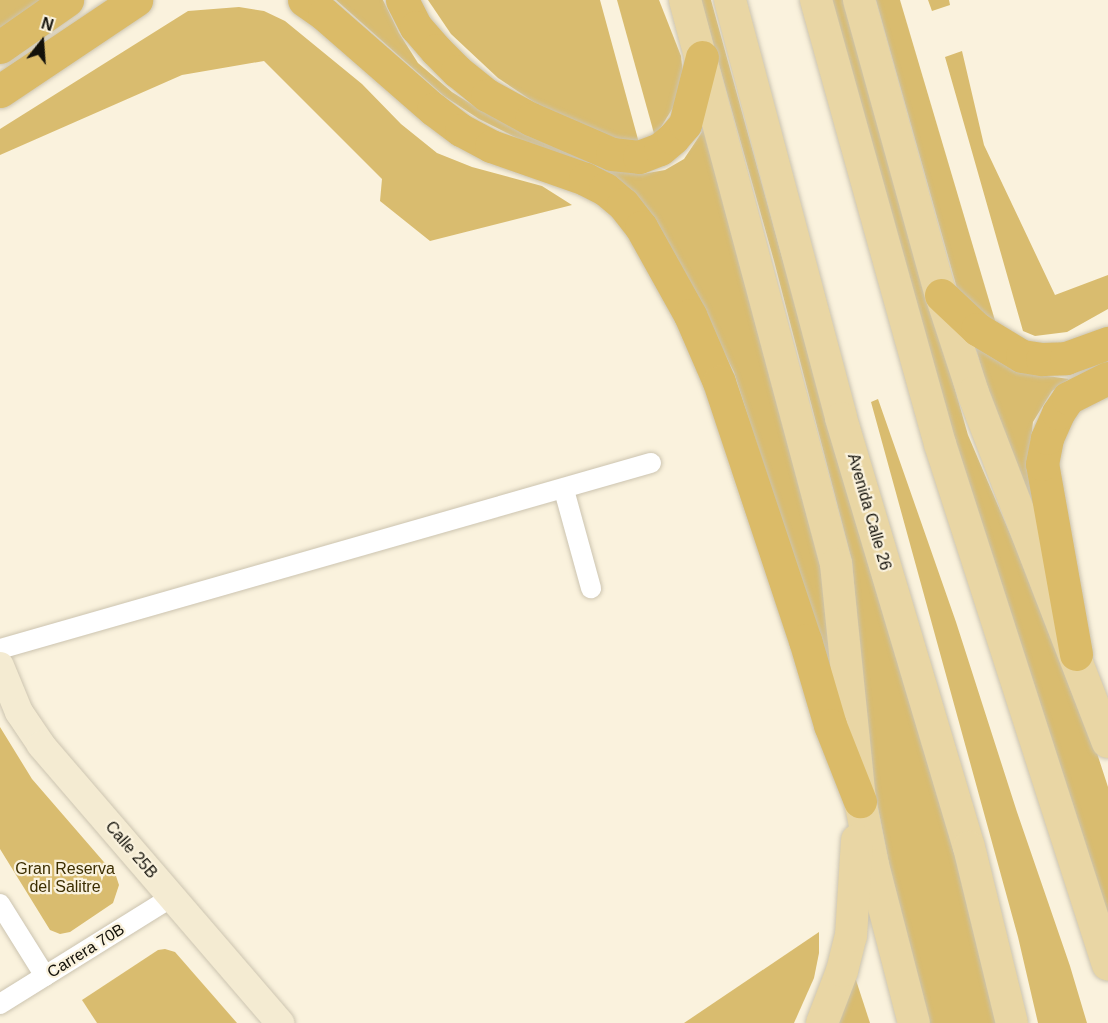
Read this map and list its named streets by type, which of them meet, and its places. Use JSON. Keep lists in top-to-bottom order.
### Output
{
  "streets": {
    "main road": ["Avenida Calle 26"],
    "street": ["Calle 25B", "Carrera 70B"]
  },
  "crossings": [
    ["Calle 25B", "Carrera 70B"]
  ],
  "parks": ["Gran Reserva del Salitre"],
  "north": "top"
}
